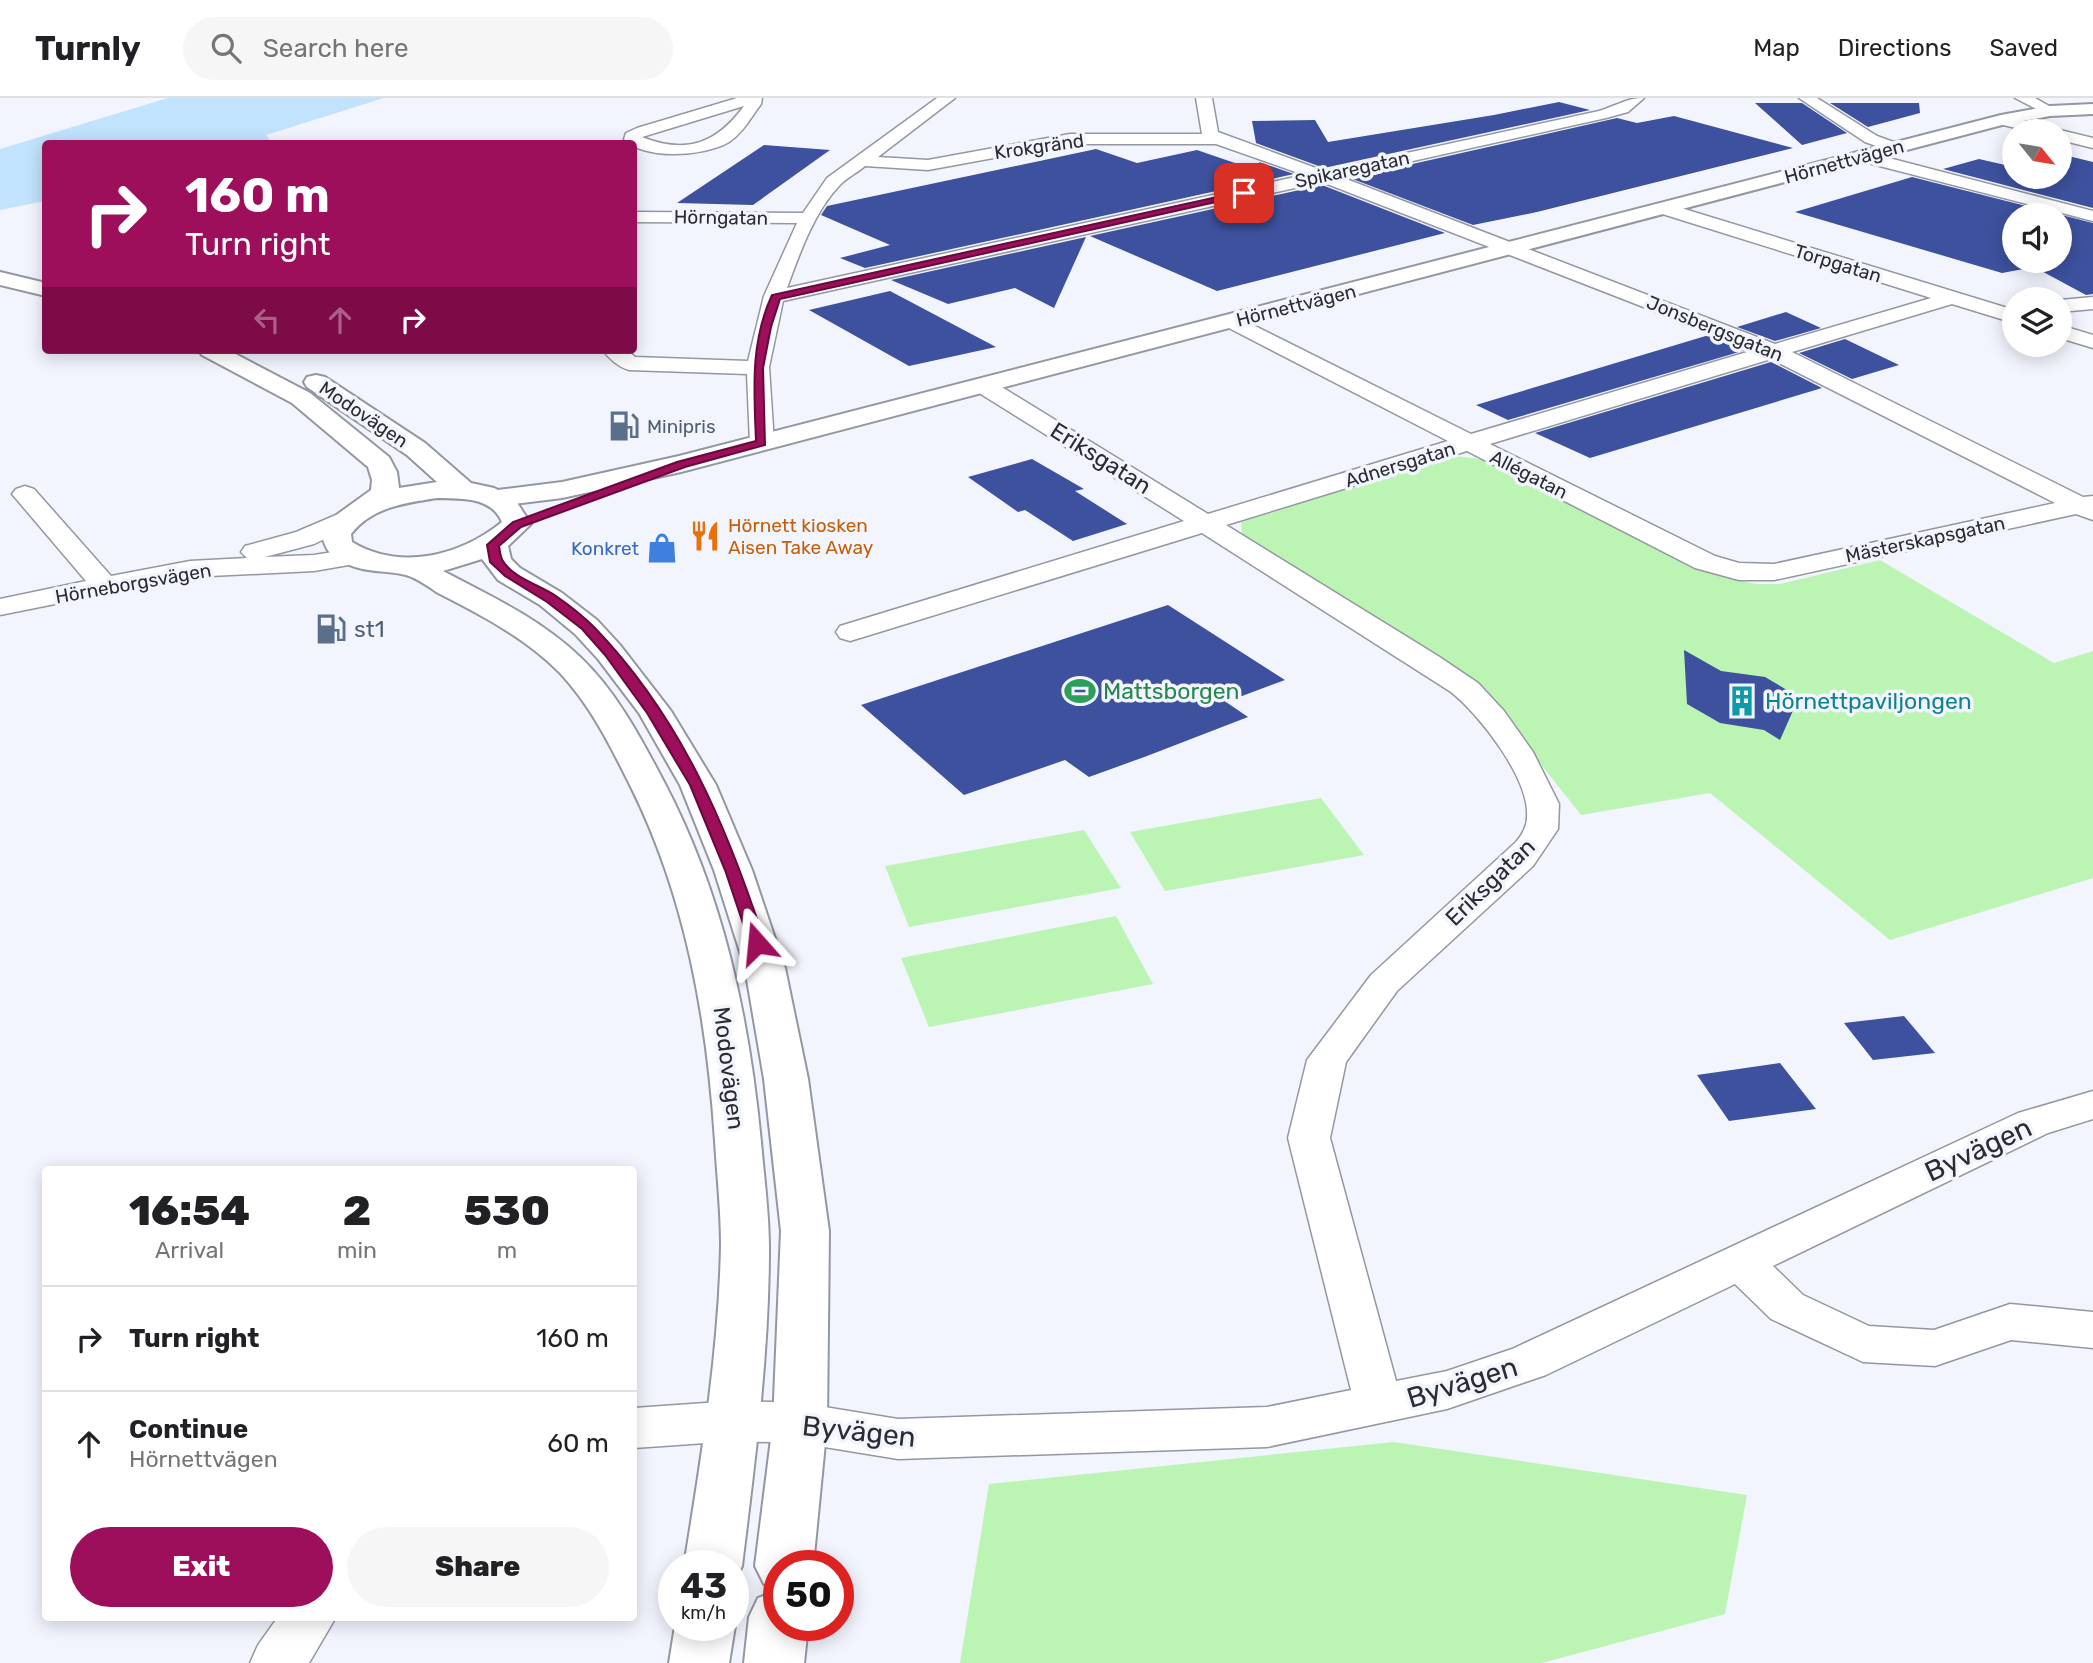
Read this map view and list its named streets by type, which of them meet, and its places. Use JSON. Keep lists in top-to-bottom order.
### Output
{
  "streets": {
    "main road": ["Hörnettvägen", "Modovägen"],
    "street": [
      "Krokgränd",
      "Spikaregatan",
      "Hörngatan",
      "Torpgatan",
      "Jonsbergsgatan",
      "Eriksgatan",
      "Adnersgatan",
      "Allégatan",
      "Mästerskapsgatan",
      "Hörneborgsvägen",
      "Byvägen"
    ]
  },
  "crossings": [
    ["Krokgränd", "Spikaregatan"],
    ["Krokgränd", "Jonsbergsgatan"],
    ["Hörnettvägen", "Torpgatan"],
    ["Hörnettvägen", "Jonsbergsgatan"],
    ["Hörnettvägen", "Modovägen"],
    ["Hörnettvägen", "Eriksgatan"],
    ["Hörnettvägen", "Allégatan"],
    ["Spikaregatan", "Jonsbergsgatan"],
    ["Torpgatan", "Adnersgatan"],
    ["Jonsbergsgatan", "Adnersgatan"],
    ["Jonsbergsgatan", "Mästerskapsgatan"],
    ["Modovägen", "Byvägen"],
    ["Eriksgatan", "Adnersgatan"],
    ["Eriksgatan", "Byvägen"],
    ["Adnersgatan", "Allégatan"],
    ["Allégatan", "Mästerskapsgatan"]
  ],
  "places": {
    "fuel station": ["Minipris", "st1"],
    "restaurant": ["Hörnett kiosken Aisen Take Away"],
    "shop": ["Konkret"],
    "sports": ["Mattsborgen"],
    "building": ["Hörnettpaviljongen"]
  },
  "north": "bottom right",
  "page": {
    "header": "Turnly",
    "search": "Search here",
    "nav": ["Map", "Directions", "Saved"],
    "turn": ["160 m", "Turn right"],
    "eta": [
      "16:54",
      "Arrival",
      "2",
      "min",
      "530",
      "m"
    ],
    "list": [
      {
        "name": "Turn right",
        "value": "160 m"
      },
      {
        "name": "Continue",
        "note": "Hörnettvägen",
        "value": "60 m"
      }
    ],
    "buttons": ["Exit", "Share"],
    "speed": "43 km/h",
    "limit": "50"
  }
}
